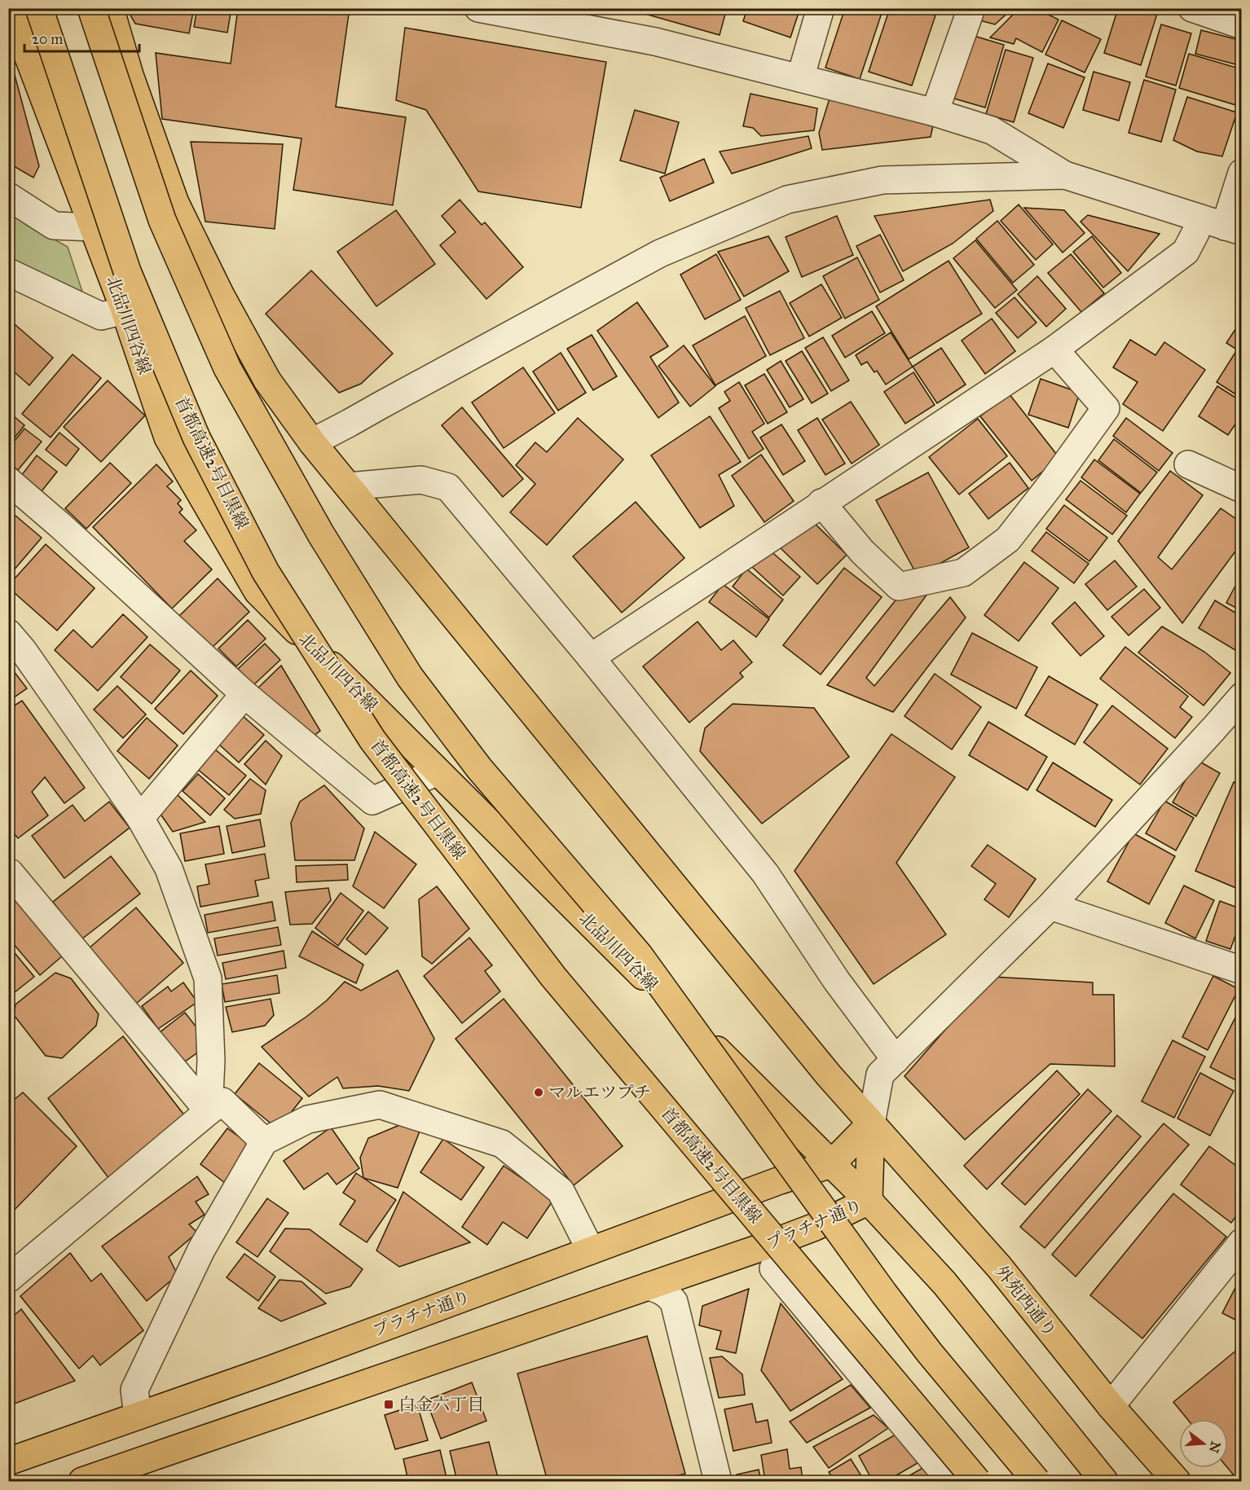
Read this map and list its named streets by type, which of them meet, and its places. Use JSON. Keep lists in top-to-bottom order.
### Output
{
  "streets": {
    "main road": [
      "北品川四谷線",
      "首都高速2号目黒線",
      "プラチナ通り",
      "外苑西通り"
    ]
  },
  "crossings": [
    ["北品川四谷線", "プラチナ通り"],
    ["プラチナ通り", "外苑西通り"]
  ],
  "places": {
    "other": ["マルエツプチ"],
    "transit": ["白金六丁目"]
  },
  "scale_bar": "20 m",
  "north": "right"
}
